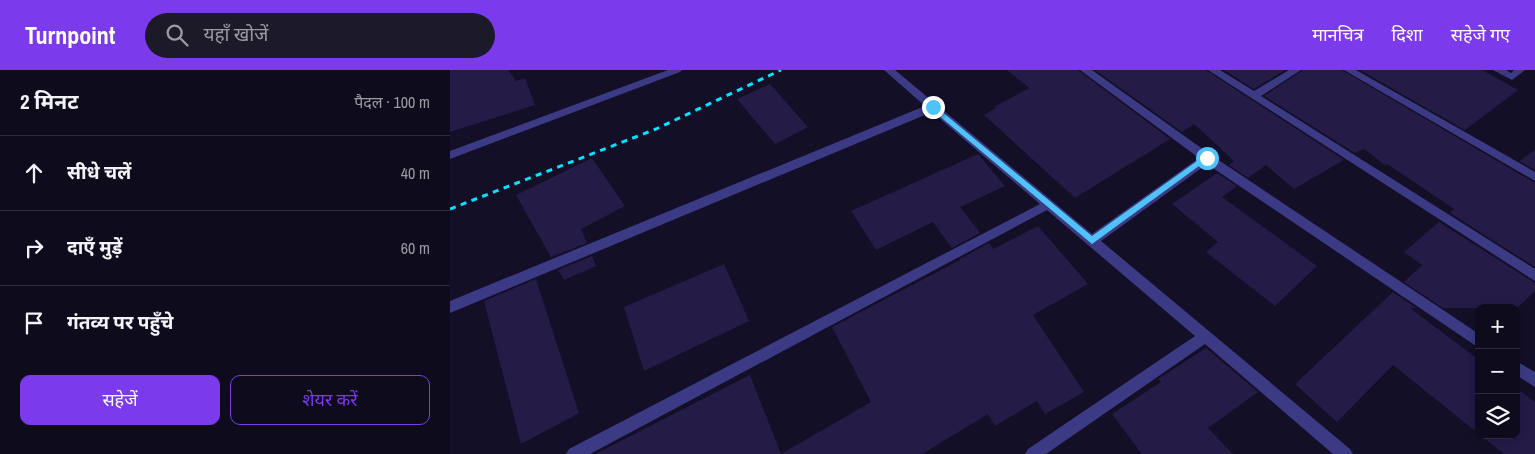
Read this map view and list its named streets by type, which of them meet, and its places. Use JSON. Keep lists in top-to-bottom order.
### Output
{
  "page": {
    "header": "Turnpoint",
    "search": "यहाँ खोजें",
    "nav": ["मानचित्र", "दिशा", "सहेजे गए"],
    "heading": ["2 मिनट", "पैदल · 100 m"],
    "list": [
      ["सीधे चलें", "40 m"],
      ["दाएँ मुड़ें", "60 m"],
      "गंतव्य पर पहुँचे"
    ],
    "map_buttons": ["+", "−"],
    "buttons": ["सहेजें", "शेयर करें"]
  }
}
